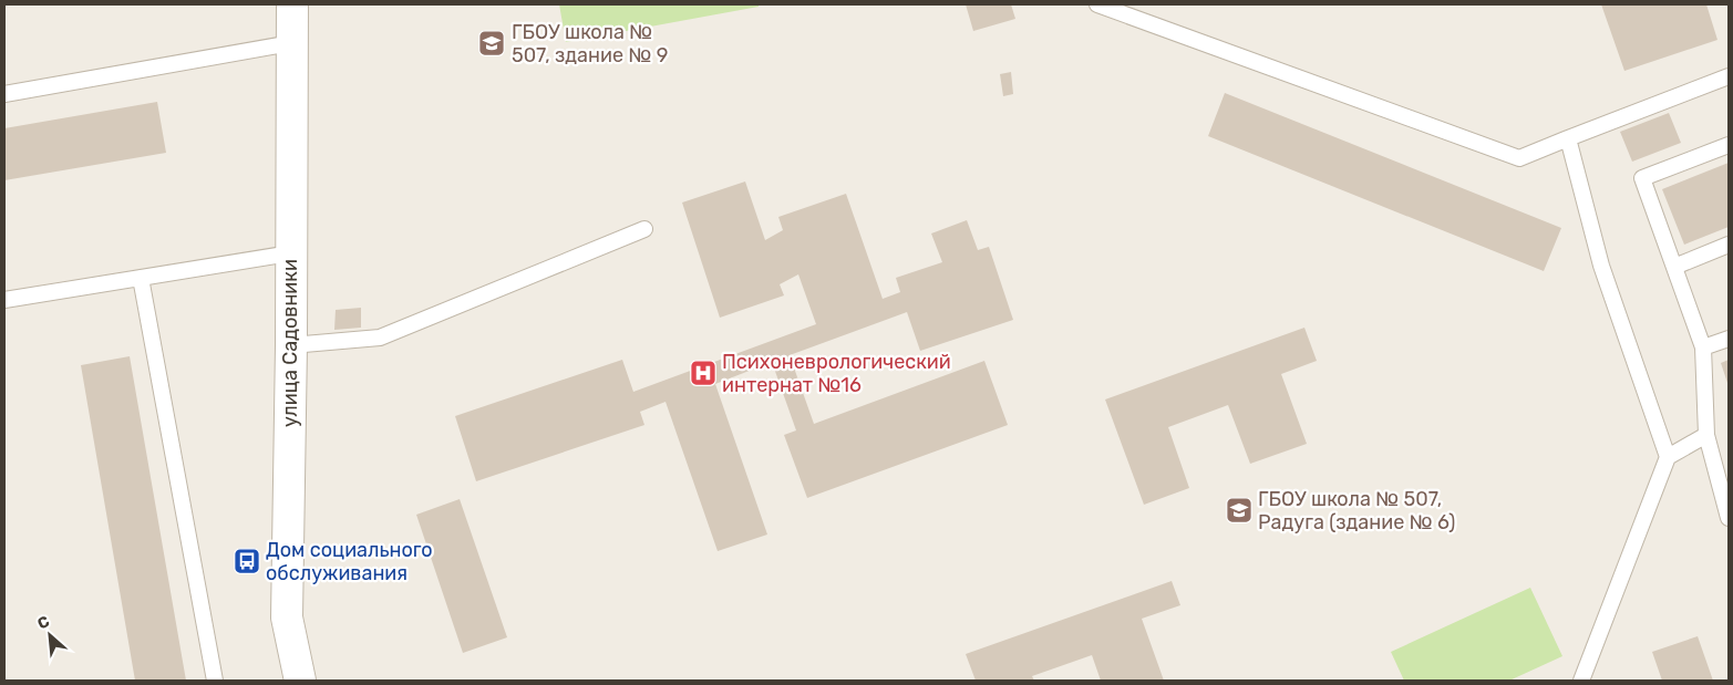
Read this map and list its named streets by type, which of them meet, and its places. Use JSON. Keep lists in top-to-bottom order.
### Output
{
  "streets": {
    "street": ["улица Садовники"]
  },
  "places": {
    "school or university": ["ГБОУ школа № 507, здание № 9", "ГБОУ школа № 507, Радуга (здание № 6)"],
    "hospital": ["Психоневрологический интернат №16"],
    "bus stop": ["Дом социального обслуживания"]
  },
  "north": "top left"
}
